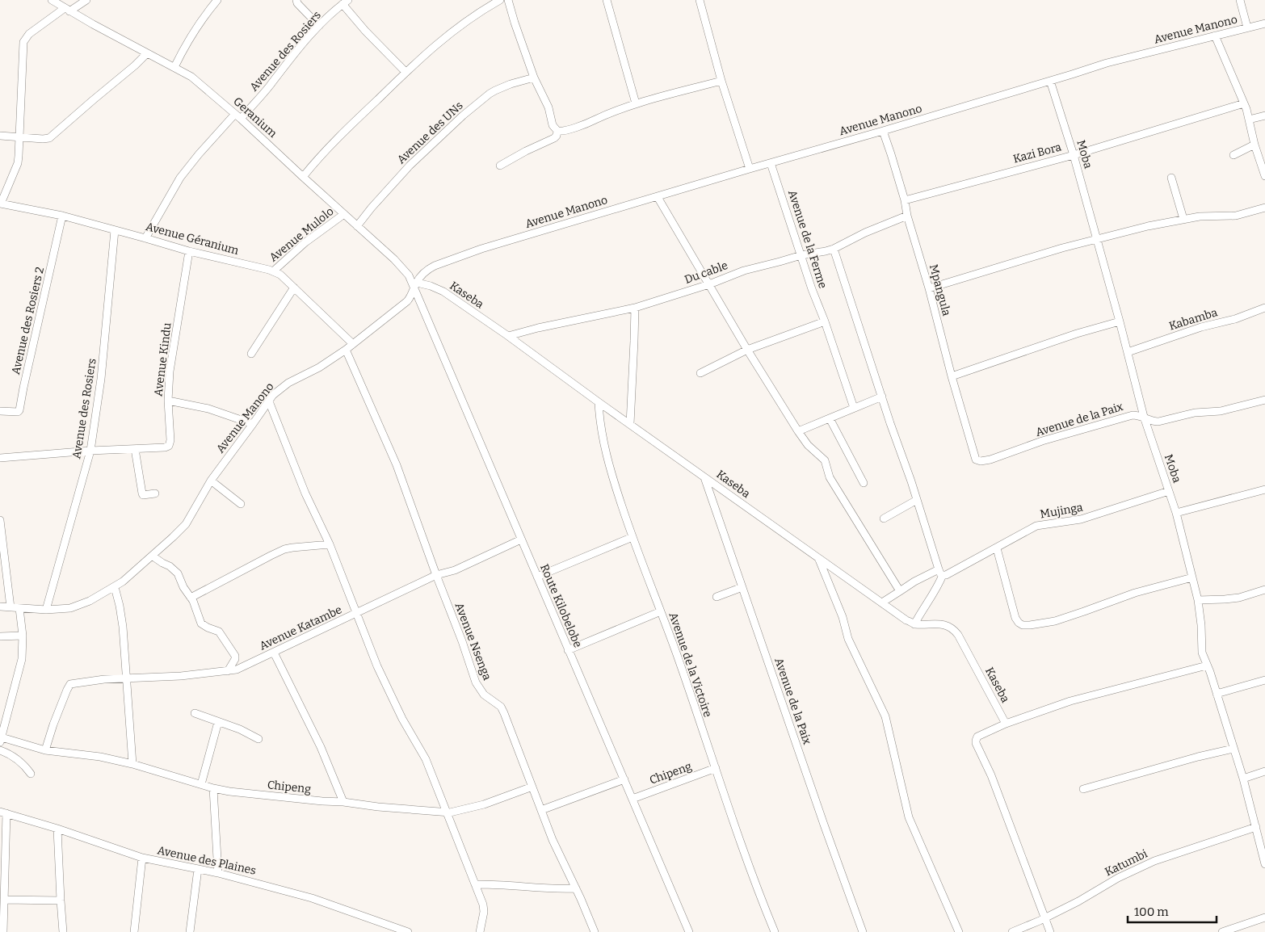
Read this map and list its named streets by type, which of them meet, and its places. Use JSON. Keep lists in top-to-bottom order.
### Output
{
  "streets": {
    "street": [
      "Avenue Manono",
      "Avenue des Rosiers",
      "Geranium",
      "Avenue des UNs",
      "Kazi Bora",
      "Moba",
      "Avenue Mulolo",
      "Avenue Géranium",
      "Avenue de la Ferme",
      "Du cable",
      "Mpangula",
      "Kaseba",
      "Kabamba",
      "Avenue des Rosiers 2",
      "Avenue Kindu",
      "Avenue de la Paix",
      "Mujinga",
      "Route Kilobelobe",
      "Avenue Katambe",
      "Avenue Nsenga",
      "Avenue de la Victoire",
      "Chipeng",
      "Avenue des Plaines",
      "Katumbi"
    ]
  },
  "crossings": [
    ["Avenue Manono", "Avenue des Rosiers"],
    ["Avenue Manono", "Geranium"],
    ["Avenue Manono", "Moba"],
    ["Avenue Manono", "Avenue Géranium"],
    ["Avenue Manono", "Avenue de la Ferme"],
    ["Avenue Manono", "Mpangula"],
    ["Avenue Manono", "Kaseba"],
    ["Avenue Manono", "Route Kilobelobe"],
    ["Avenue Manono", "Avenue Nsenga"],
    ["Avenue des Rosiers", "Geranium"],
    ["Avenue des Rosiers", "Avenue Géranium"],
    ["Avenue des Rosiers", "Avenue Kindu"],
    ["Geranium", "Avenue des UNs"],
    ["Geranium", "Avenue Mulolo"],
    ["Geranium", "Kaseba"],
    ["Geranium", "Route Kilobelobe"],
    ["Kazi Bora", "Moba"],
    ["Kazi Bora", "Mpangula"],
    ["Moba", "Kabamba"],
    ["Moba", "Avenue de la Paix"],
    ["Moba", "Mujinga"],
    ["Moba", "Katumbi"],
    ["Avenue Mulolo", "Avenue Géranium"],
    ["Avenue Géranium", "Avenue des Rosiers 2"],
    ["Avenue Géranium", "Avenue Kindu"],
    ["Avenue de la Ferme", "Du cable"],
    ["Du cable", "Mpangula"],
    ["Du cable", "Kaseba"],
    ["Mpangula", "Avenue de la Paix"],
    ["Kaseba", "Avenue de la Paix"],
    ["Kaseba", "Mujinga"],
    ["Kaseba", "Route Kilobelobe"],
    ["Kaseba", "Avenue de la Victoire"],
    ["Route Kilobelobe", "Avenue Katambe"],
    ["Route Kilobelobe", "Chipeng"],
    ["Avenue Katambe", "Avenue Nsenga"],
    ["Avenue Katambe", "Chipeng"],
    ["Avenue Nsenga", "Chipeng"],
    ["Avenue de la Victoire", "Chipeng"]
  ],
  "scale_bar": "100 m"
}
